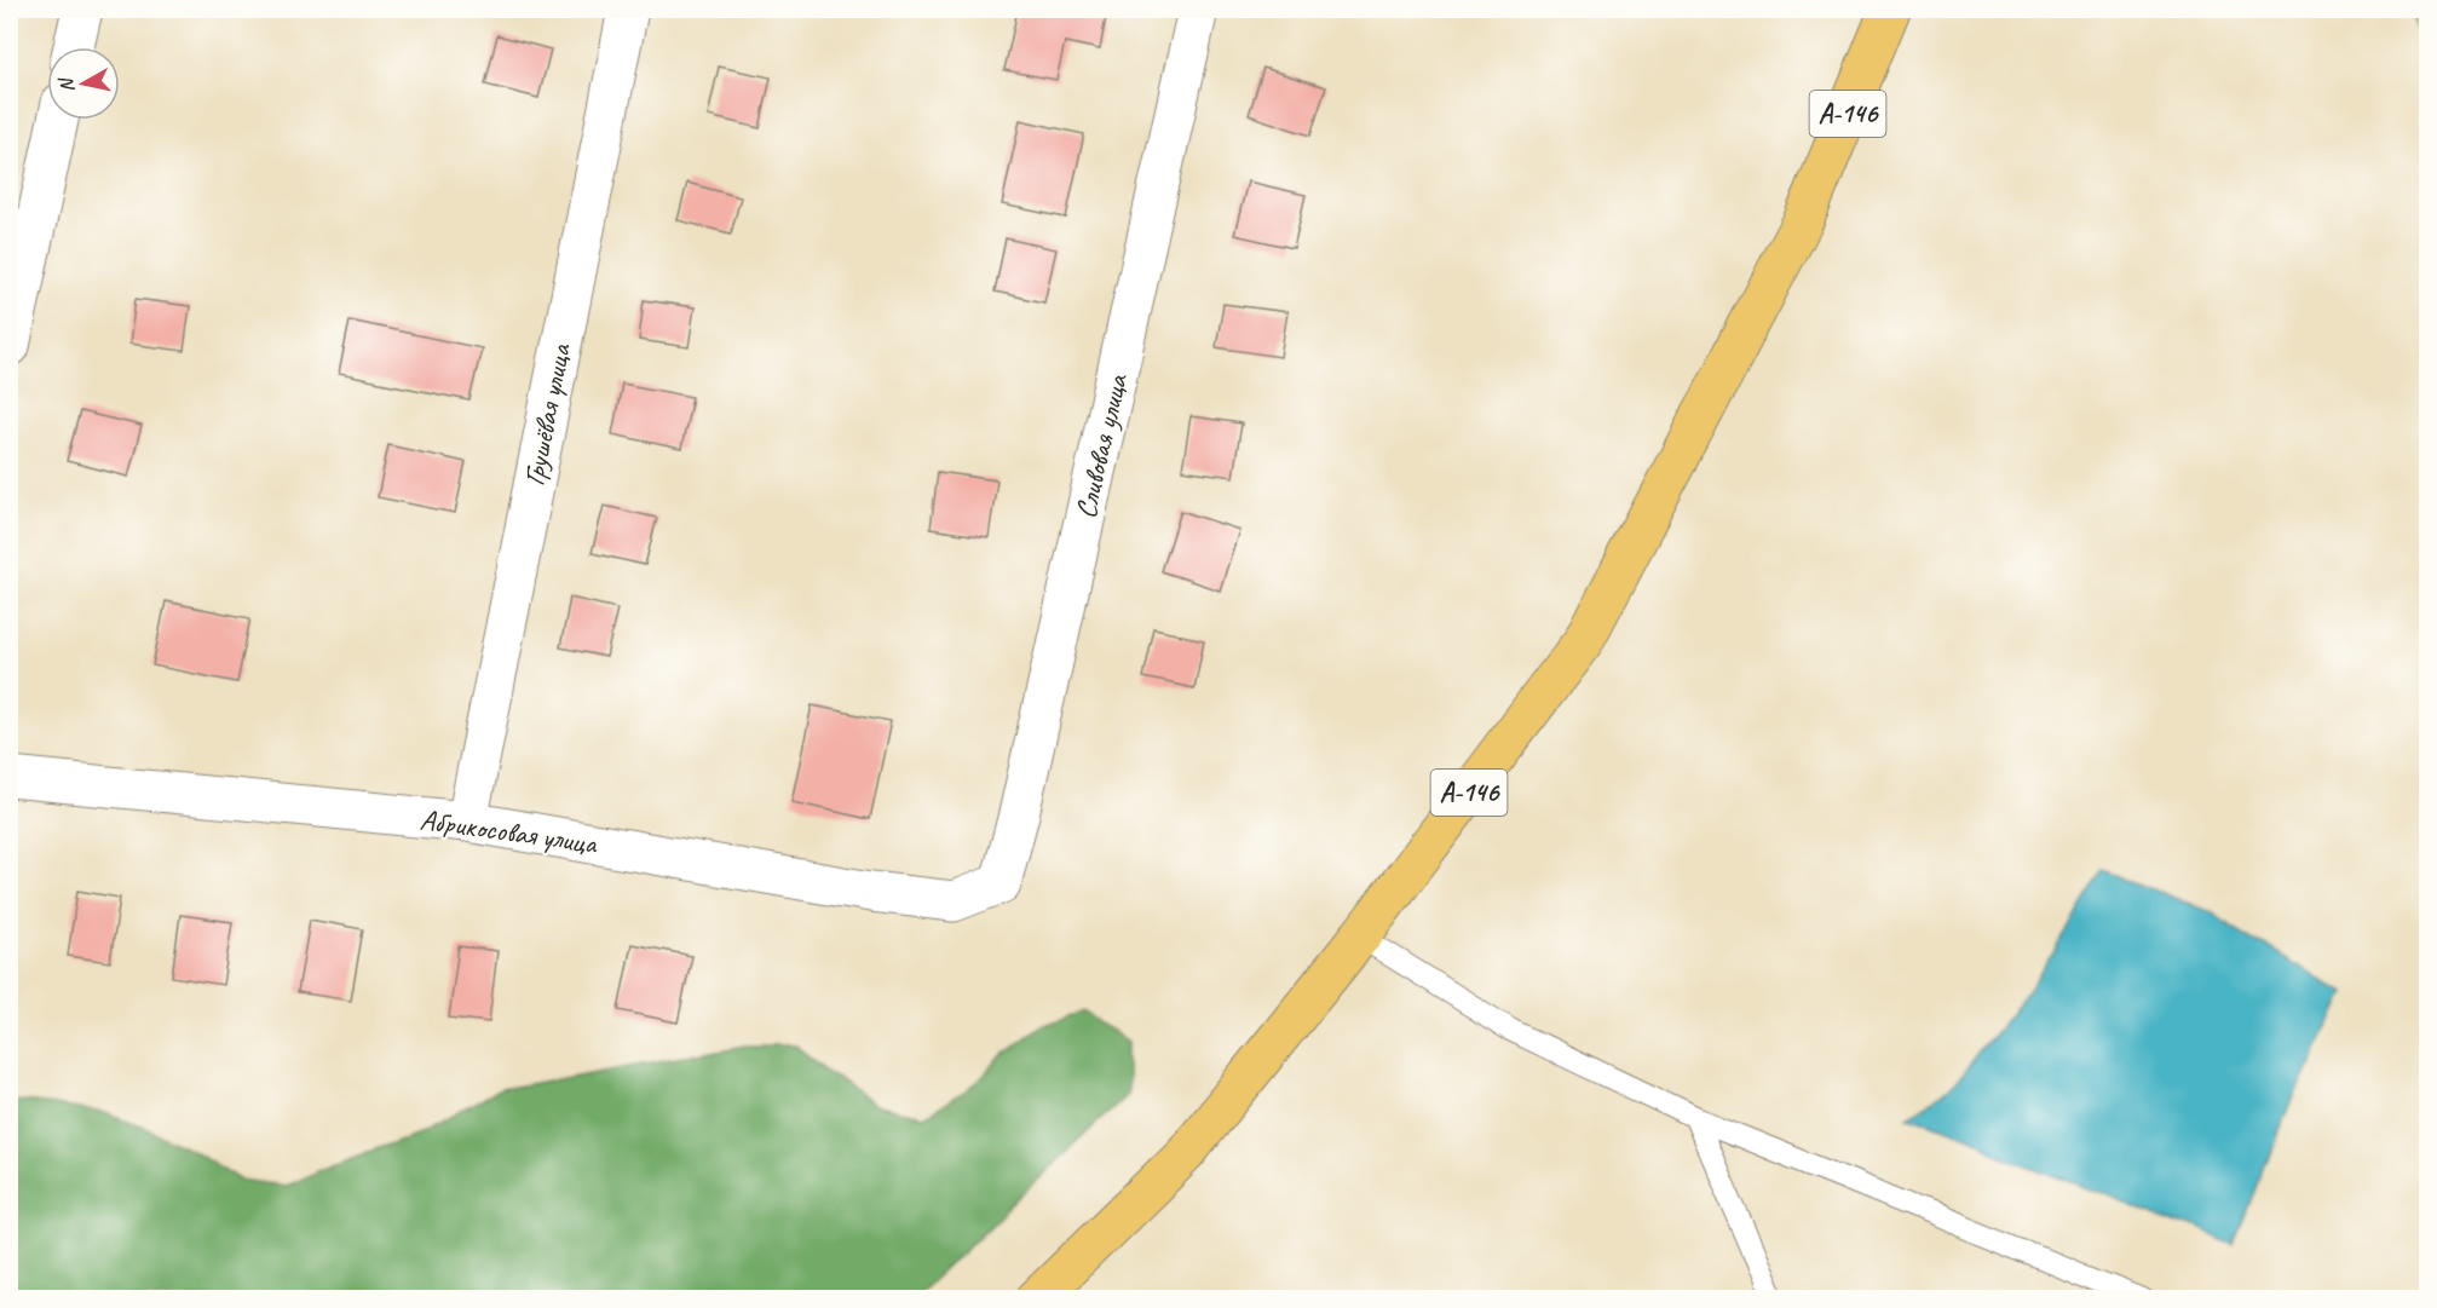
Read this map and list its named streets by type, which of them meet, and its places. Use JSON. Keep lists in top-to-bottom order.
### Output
{
  "streets": {
    "highway": ["А-146"],
    "street": ["Грушёвая улица", "Сливовая улица", "Абрикосовая улица"]
  },
  "crossings": [
    ["Грушёвая улица", "Абрикосовая улица"],
    ["Сливовая улица", "Абрикосовая улица"]
  ],
  "north": "left"
}
